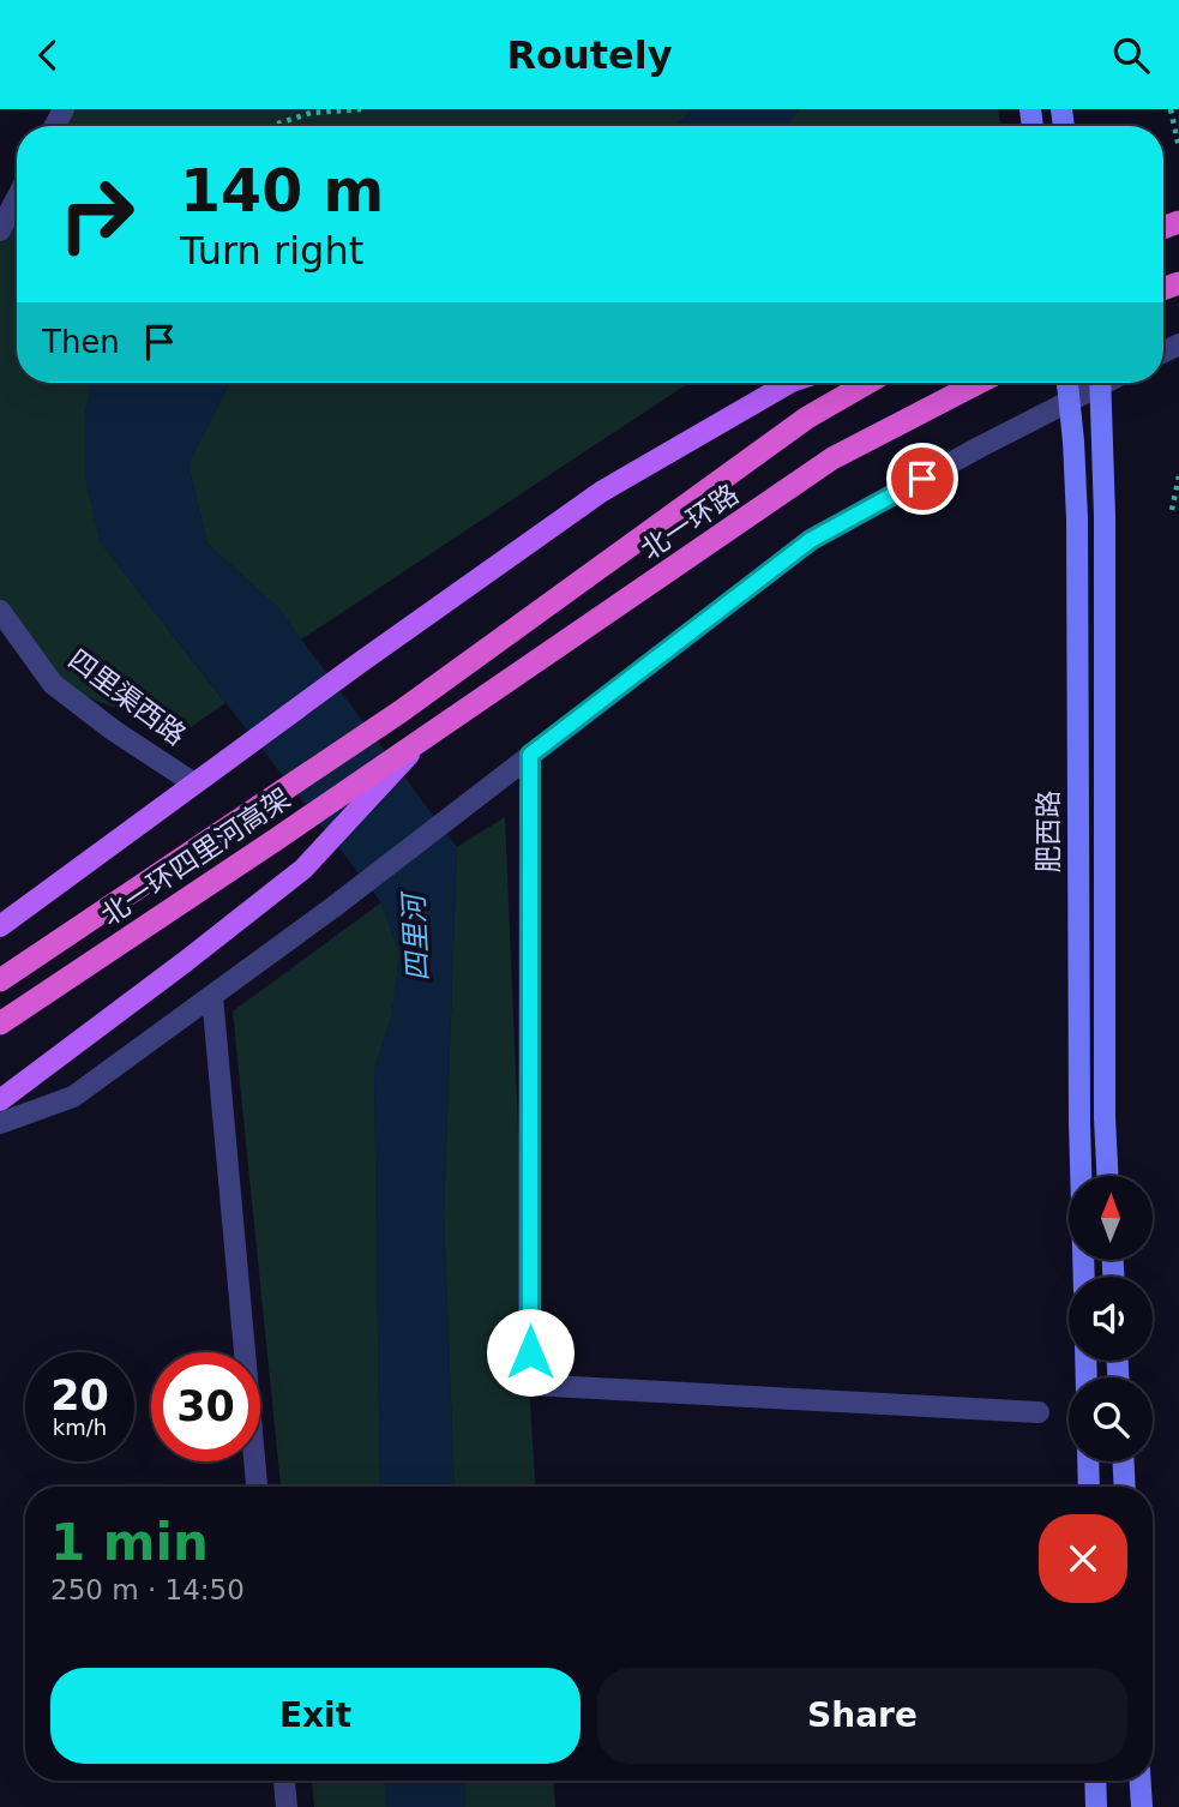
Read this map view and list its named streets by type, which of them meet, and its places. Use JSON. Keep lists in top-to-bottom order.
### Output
{
  "streets": {
    "highway": ["北一环路", "北一环四里河高架"],
    "main road": ["肥西路"],
    "street": ["四里渠西路"]
  },
  "crossings": [
    ["北一环路", "北一环四里河高架"]
  ],
  "water": ["四里河"],
  "north": "top",
  "page": {
    "header": "Routely",
    "turn": ["140 m", "Turn right"],
    "then": "Then",
    "speed": "20 km/h",
    "limit": "30",
    "heading": ["1 min", "250 m · 14:50"],
    "buttons": ["Exit", "Share"]
  }
}
